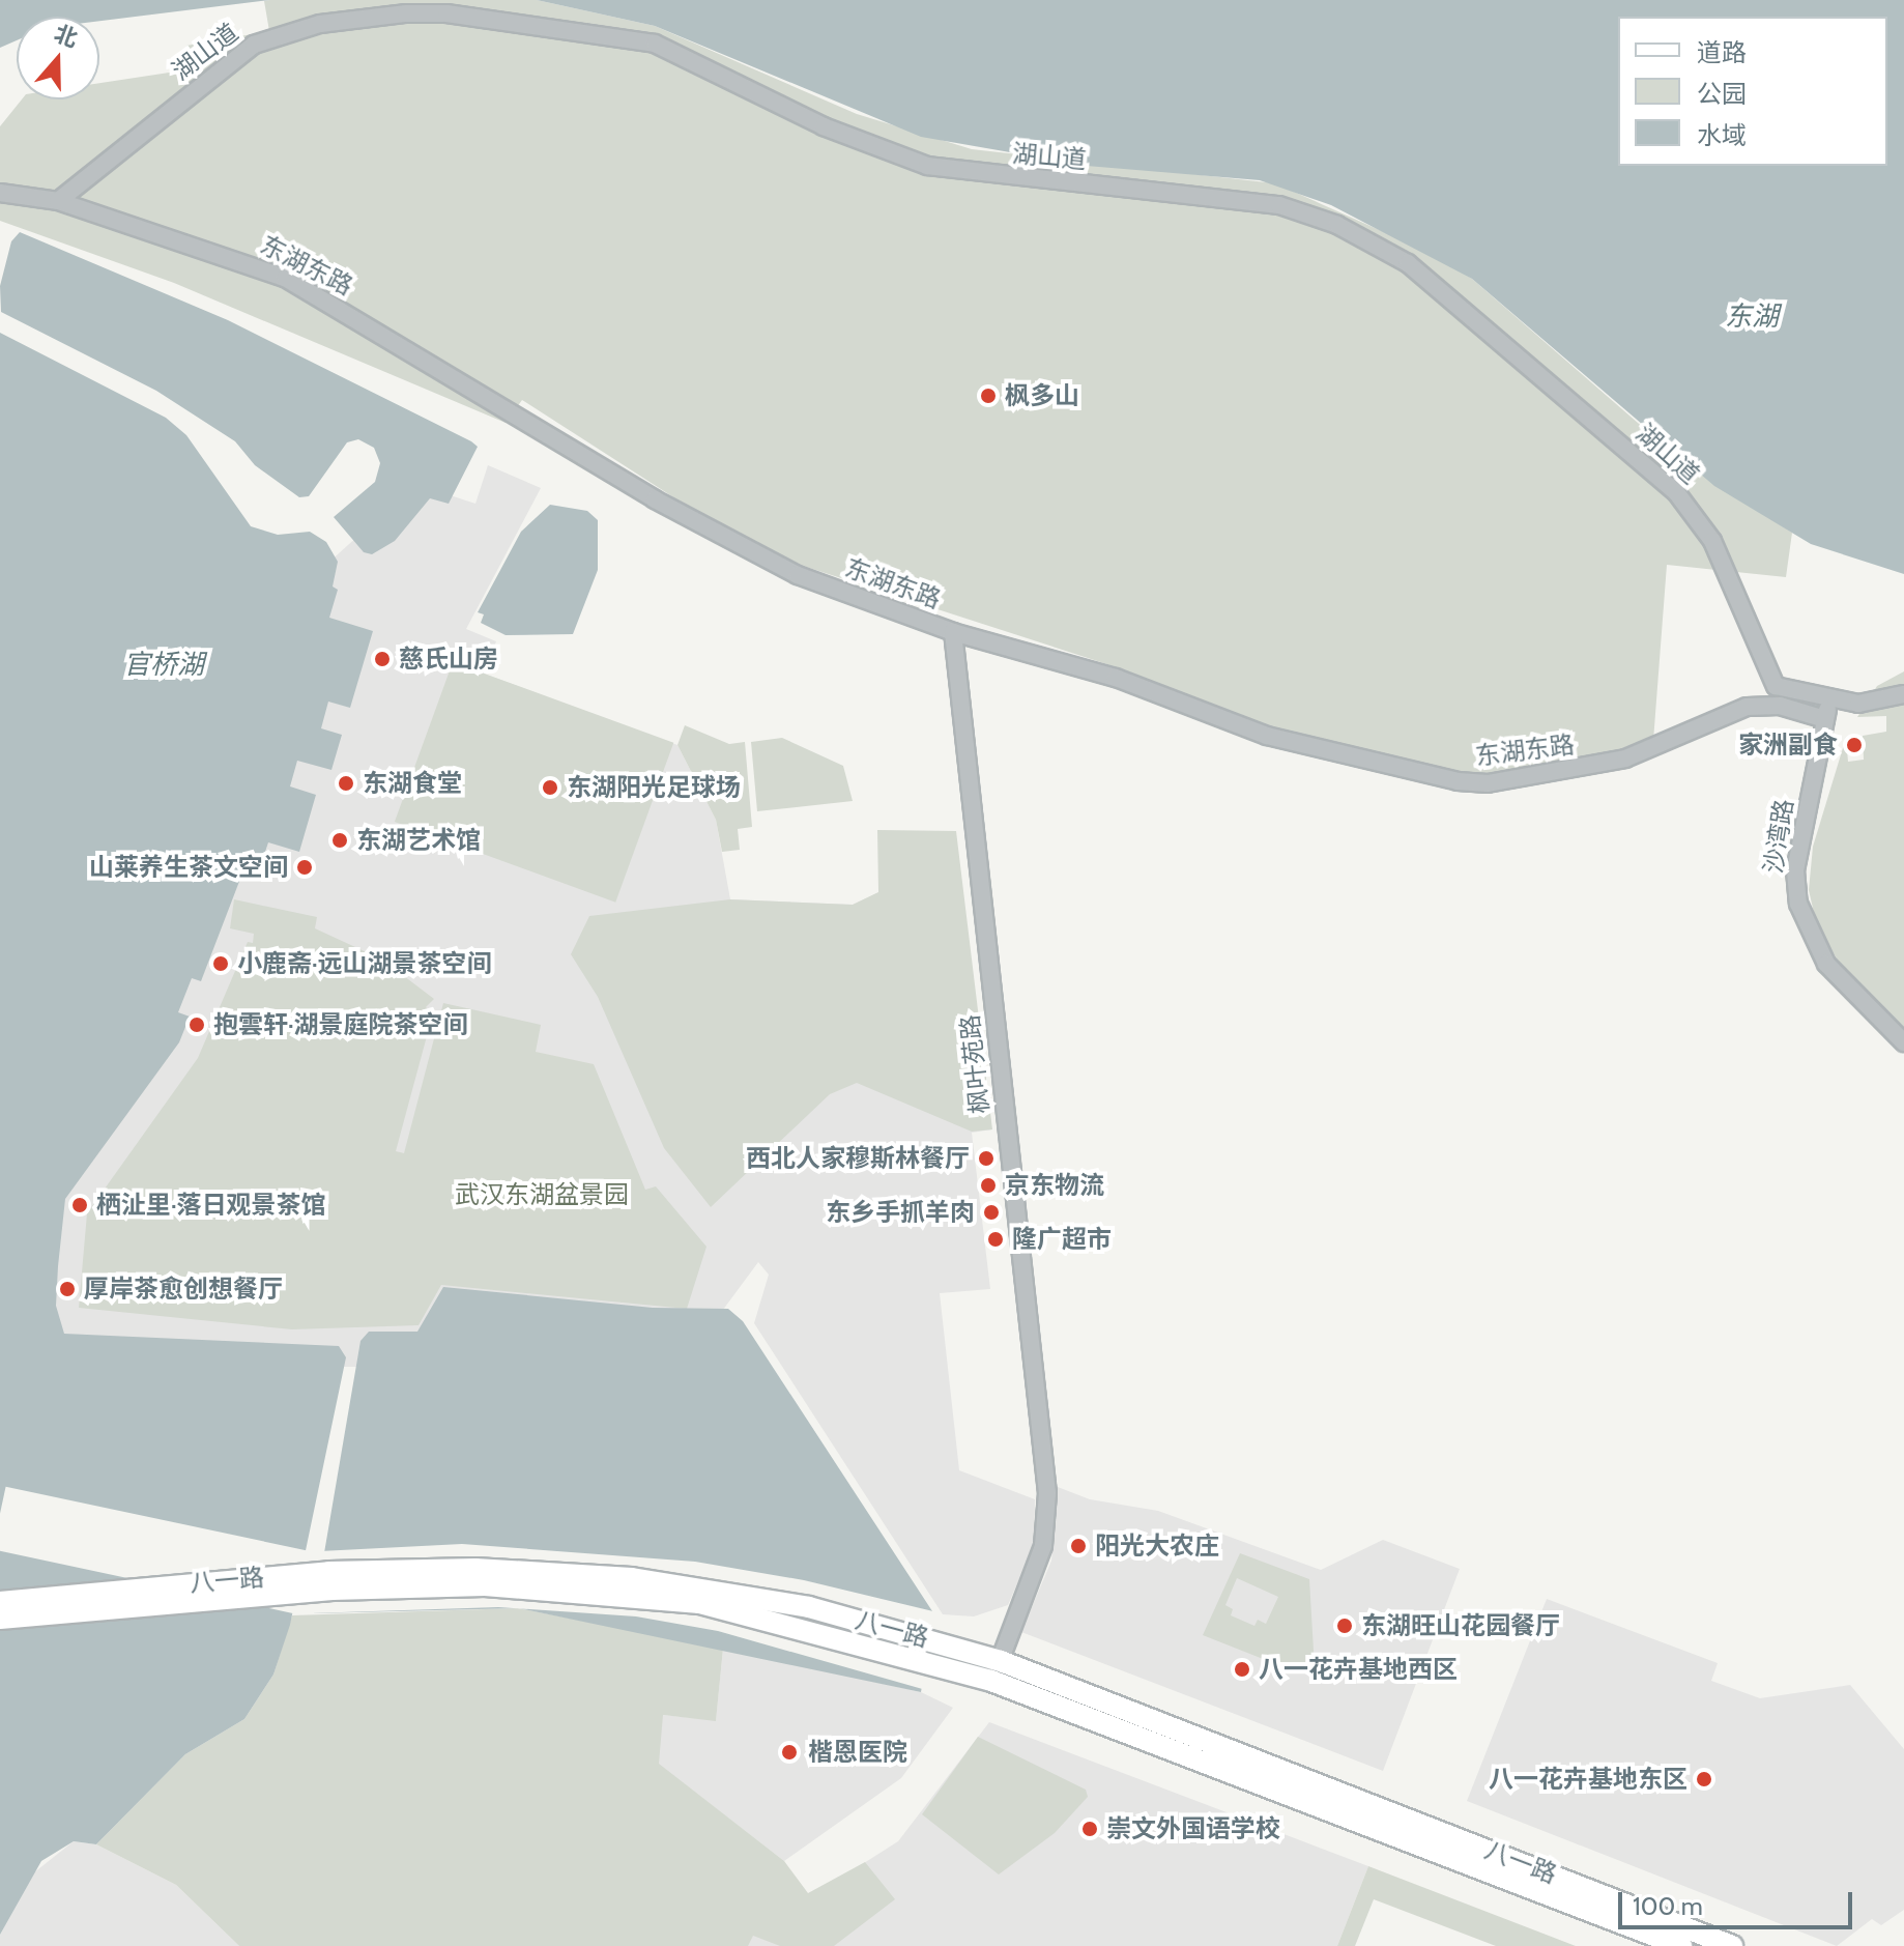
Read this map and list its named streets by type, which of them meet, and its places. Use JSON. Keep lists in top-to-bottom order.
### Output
{
  "streets": {
    "main road": ["八一路"],
    "street": [
      "湖山道",
      "东湖东路",
      "沙湾路",
      "枫叶苑路"
    ]
  },
  "crossings": [
    ["湖山道", "东湖东路"],
    ["湖山道", "沙湾路"],
    ["东湖东路", "沙湾路"],
    ["东湖东路", "枫叶苑路"],
    ["枫叶苑路", "八一路"]
  ],
  "water": ["东湖", "官桥湖"],
  "parks": ["武汉东湖盆景园"],
  "places": [
    "枫多山",
    "慈氏山房",
    "家洲副食",
    "东湖食堂",
    "东湖阳光足球场",
    "东湖艺术馆",
    "山莱养生茶文空间",
    "小鹿斋·远山湖景茶空间",
    "抱雲轩·湖景庭院茶空间",
    "西北人家穆斯林餐厅",
    "京东物流",
    "栖沚里·落日观景茶馆",
    "东乡手抓羊肉",
    "隆广超市",
    "厚岸茶愈创想餐厅",
    "阳光大农庄",
    "东湖旺山花园餐厅",
    "八一花卉基地西区",
    "楷恩医院",
    "八一花卉基地东区",
    "崇文外国语学校"
  ],
  "legend": ["道路", "公园", "水域"],
  "scale_bar": "100 m",
  "north": "top"
}
